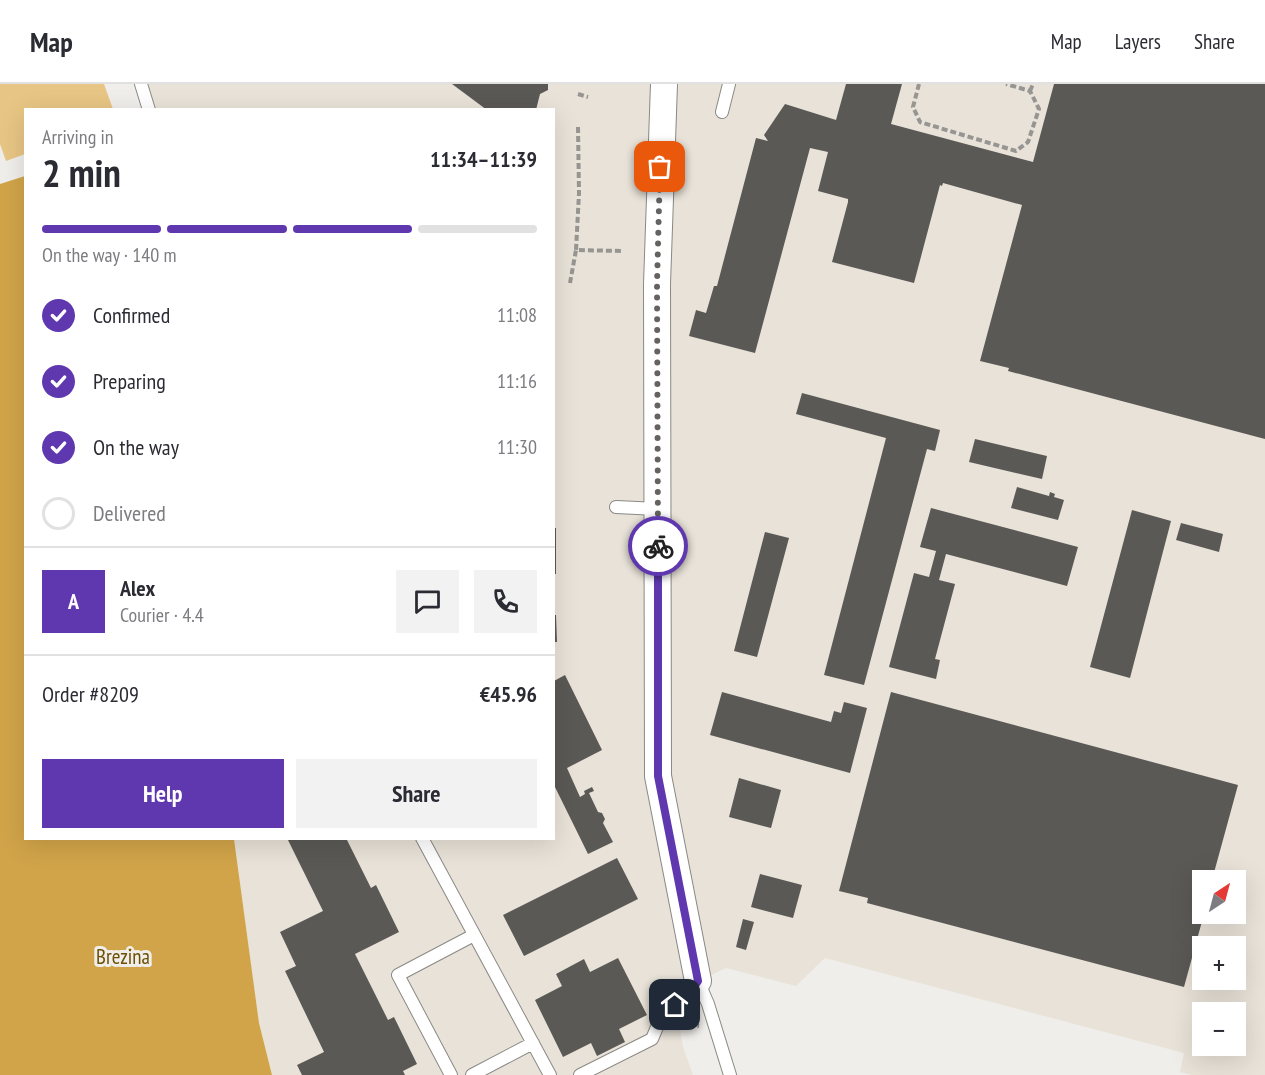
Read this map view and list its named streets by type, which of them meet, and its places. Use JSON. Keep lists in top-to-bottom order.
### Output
{
  "parks": ["Brezina"],
  "north": "top right",
  "page": {
    "header": "Map",
    "nav": ["Map", "Layers", "Share"],
    "heading": ["2 min", "Arriving in", "11:34–11:39"],
    "panel": [
      "Alex",
      "Courier · 4.4",
      "Order #8209",
      "€45.96"
    ],
    "bar": "On the way · 140 m",
    "list": [
      ["Confirmed", "11:08"],
      ["Preparing", "11:16"],
      ["On the way", "11:30"],
      "Delivered"
    ],
    "round": "A",
    "buttons": ["Help", "Share"],
    "map_buttons": ["+", "−"]
  }
}
